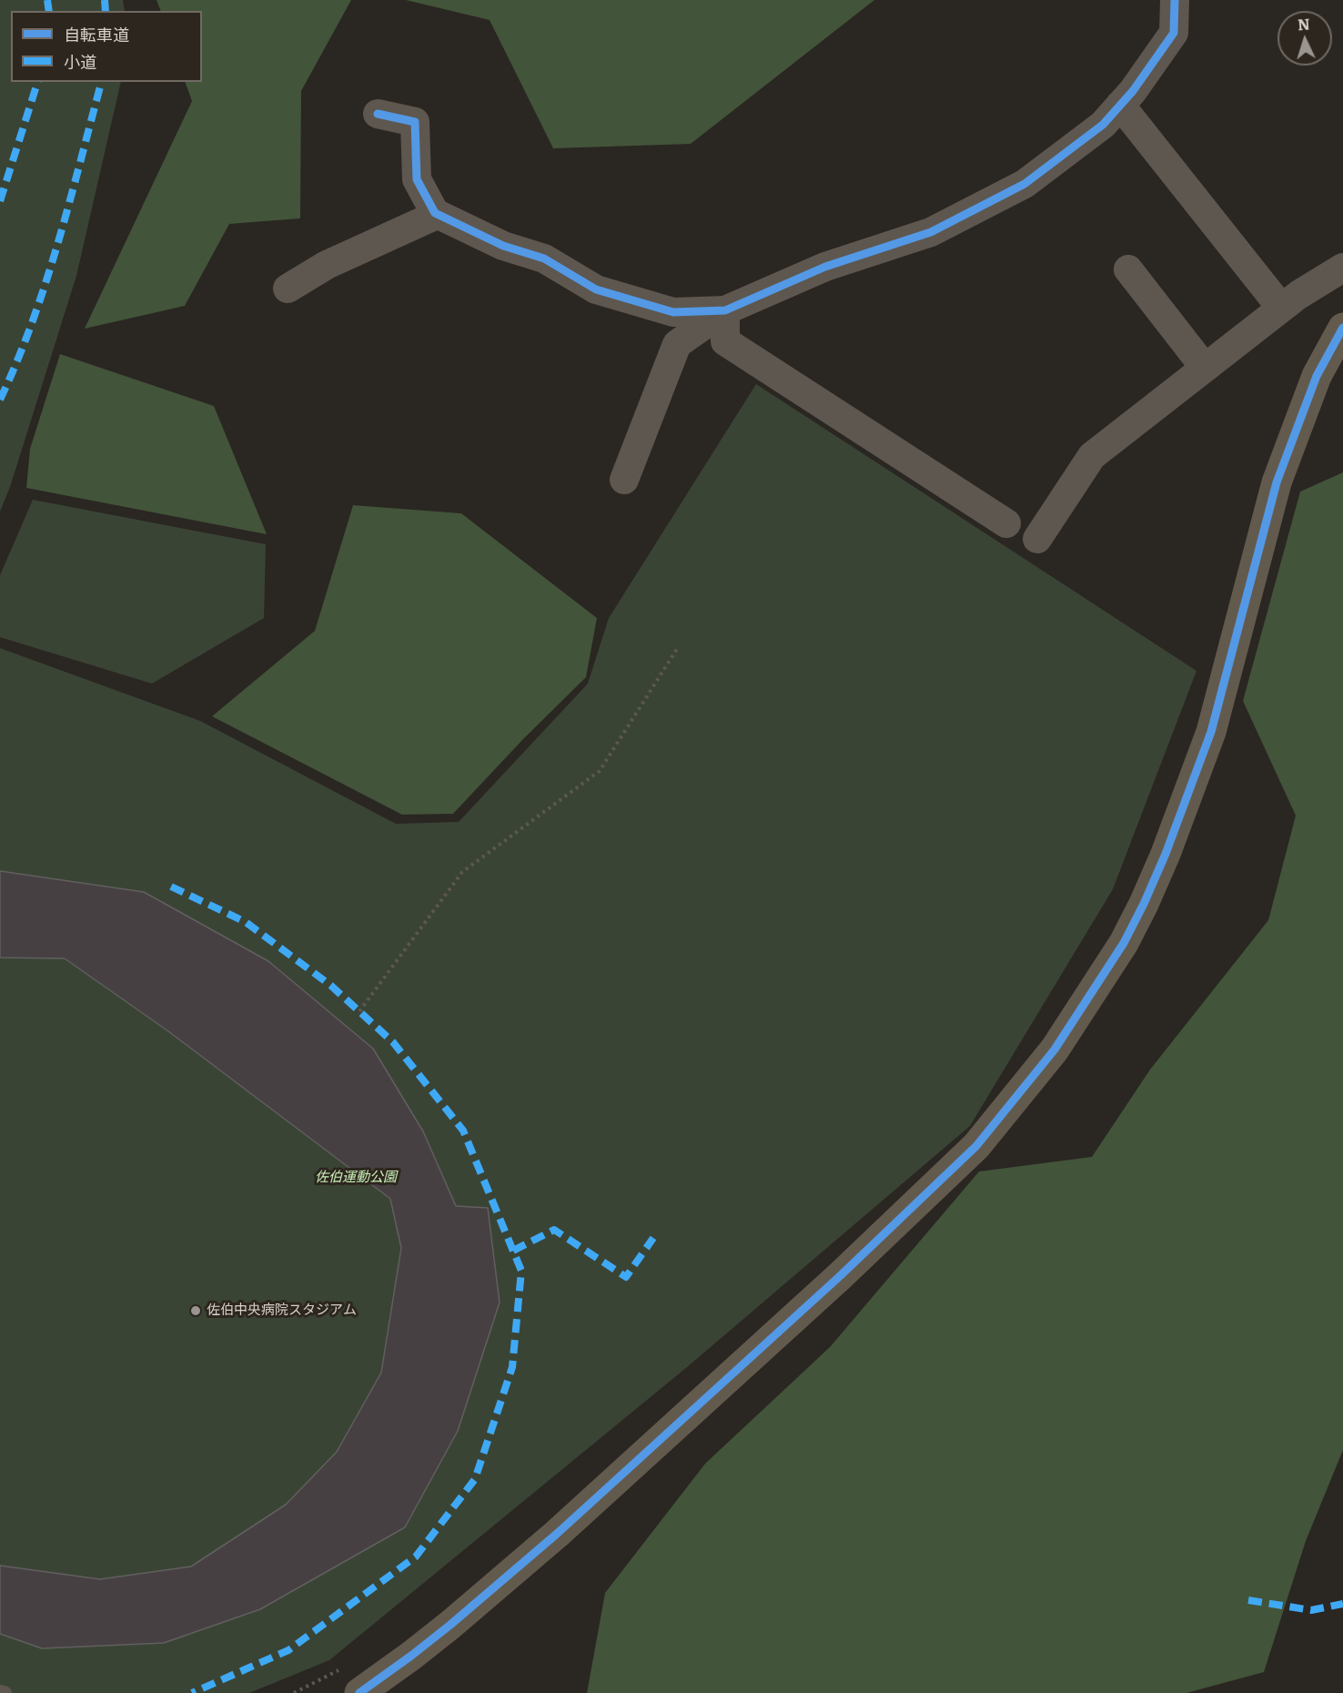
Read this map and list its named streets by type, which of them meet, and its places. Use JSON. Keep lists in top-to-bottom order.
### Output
{
  "parks": ["佐伯運動公園"],
  "places": ["佐伯中央病院スタジアム"],
  "legend": ["自転車道", "小道"],
  "north": "top"
}
